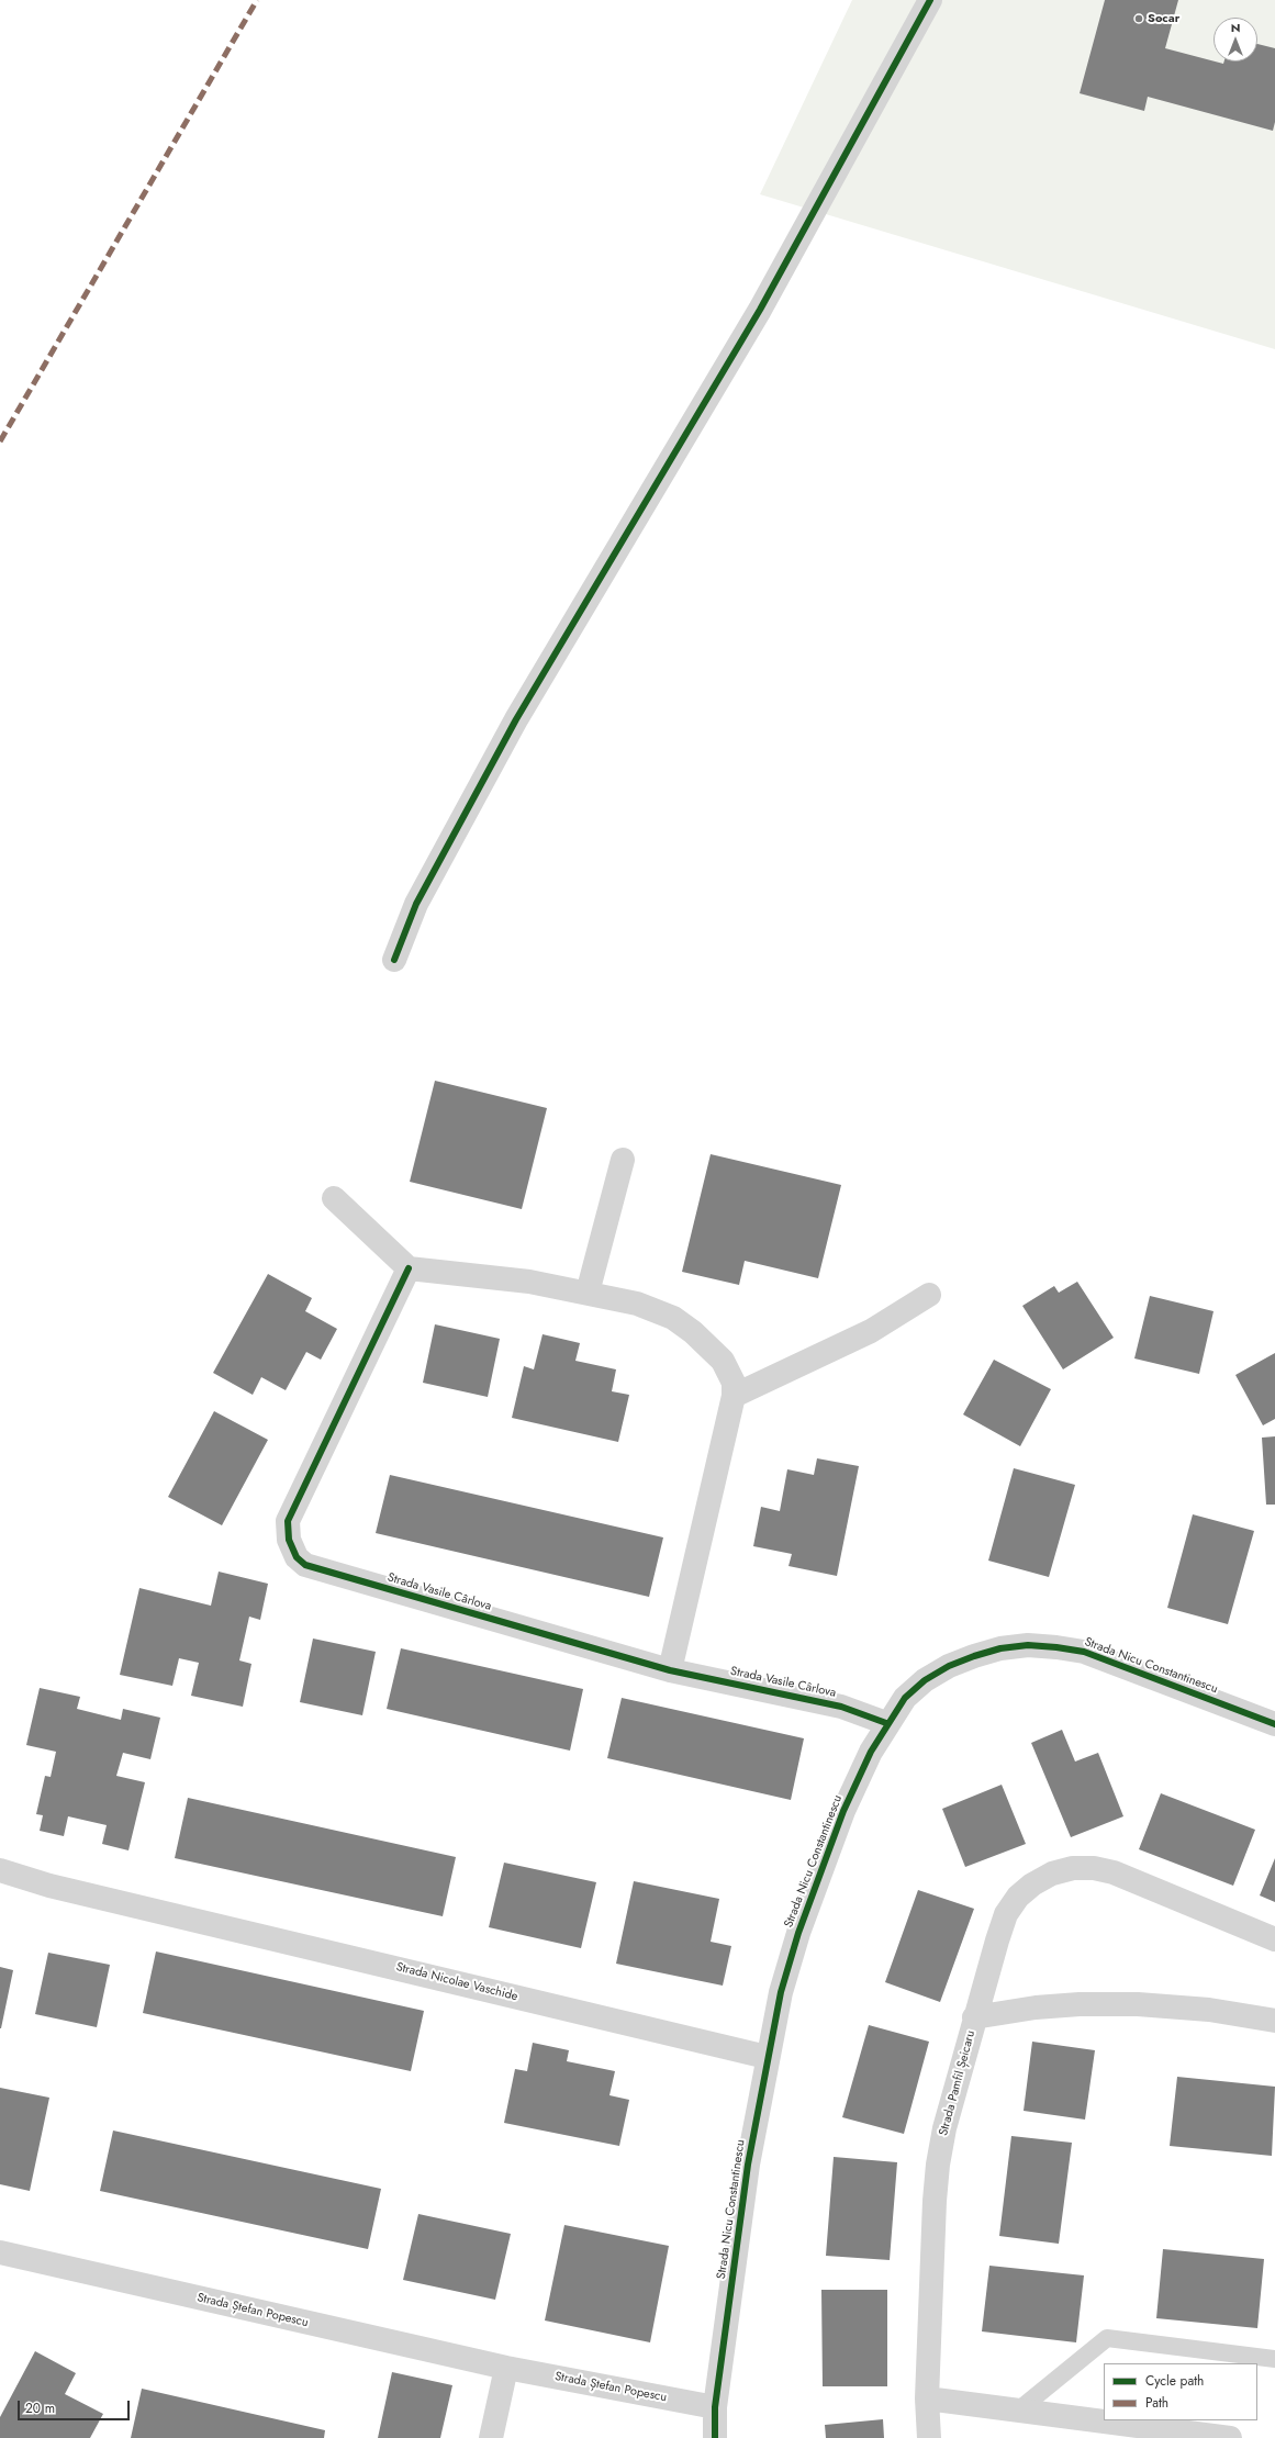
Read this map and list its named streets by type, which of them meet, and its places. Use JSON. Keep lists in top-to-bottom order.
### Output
{
  "streets": {
    "street": [
      "Strada Vasile Cârlova",
      "Strada Nicu Constantinescu",
      "Strada Nicolae Vaschide",
      "Strada Pamfil Șeicaru",
      "Strada Ștefan Popescu"
    ]
  },
  "crossings": [
    ["Strada Vasile Cârlova", "Strada Nicu Constantinescu"],
    ["Strada Nicu Constantinescu", "Strada Nicolae Vaschide"],
    ["Strada Nicu Constantinescu", "Strada Ștefan Popescu"]
  ],
  "places": ["Socar"],
  "legend": ["Cycle path", "Path"],
  "scale_bar": "20 m",
  "north": "top"
}
